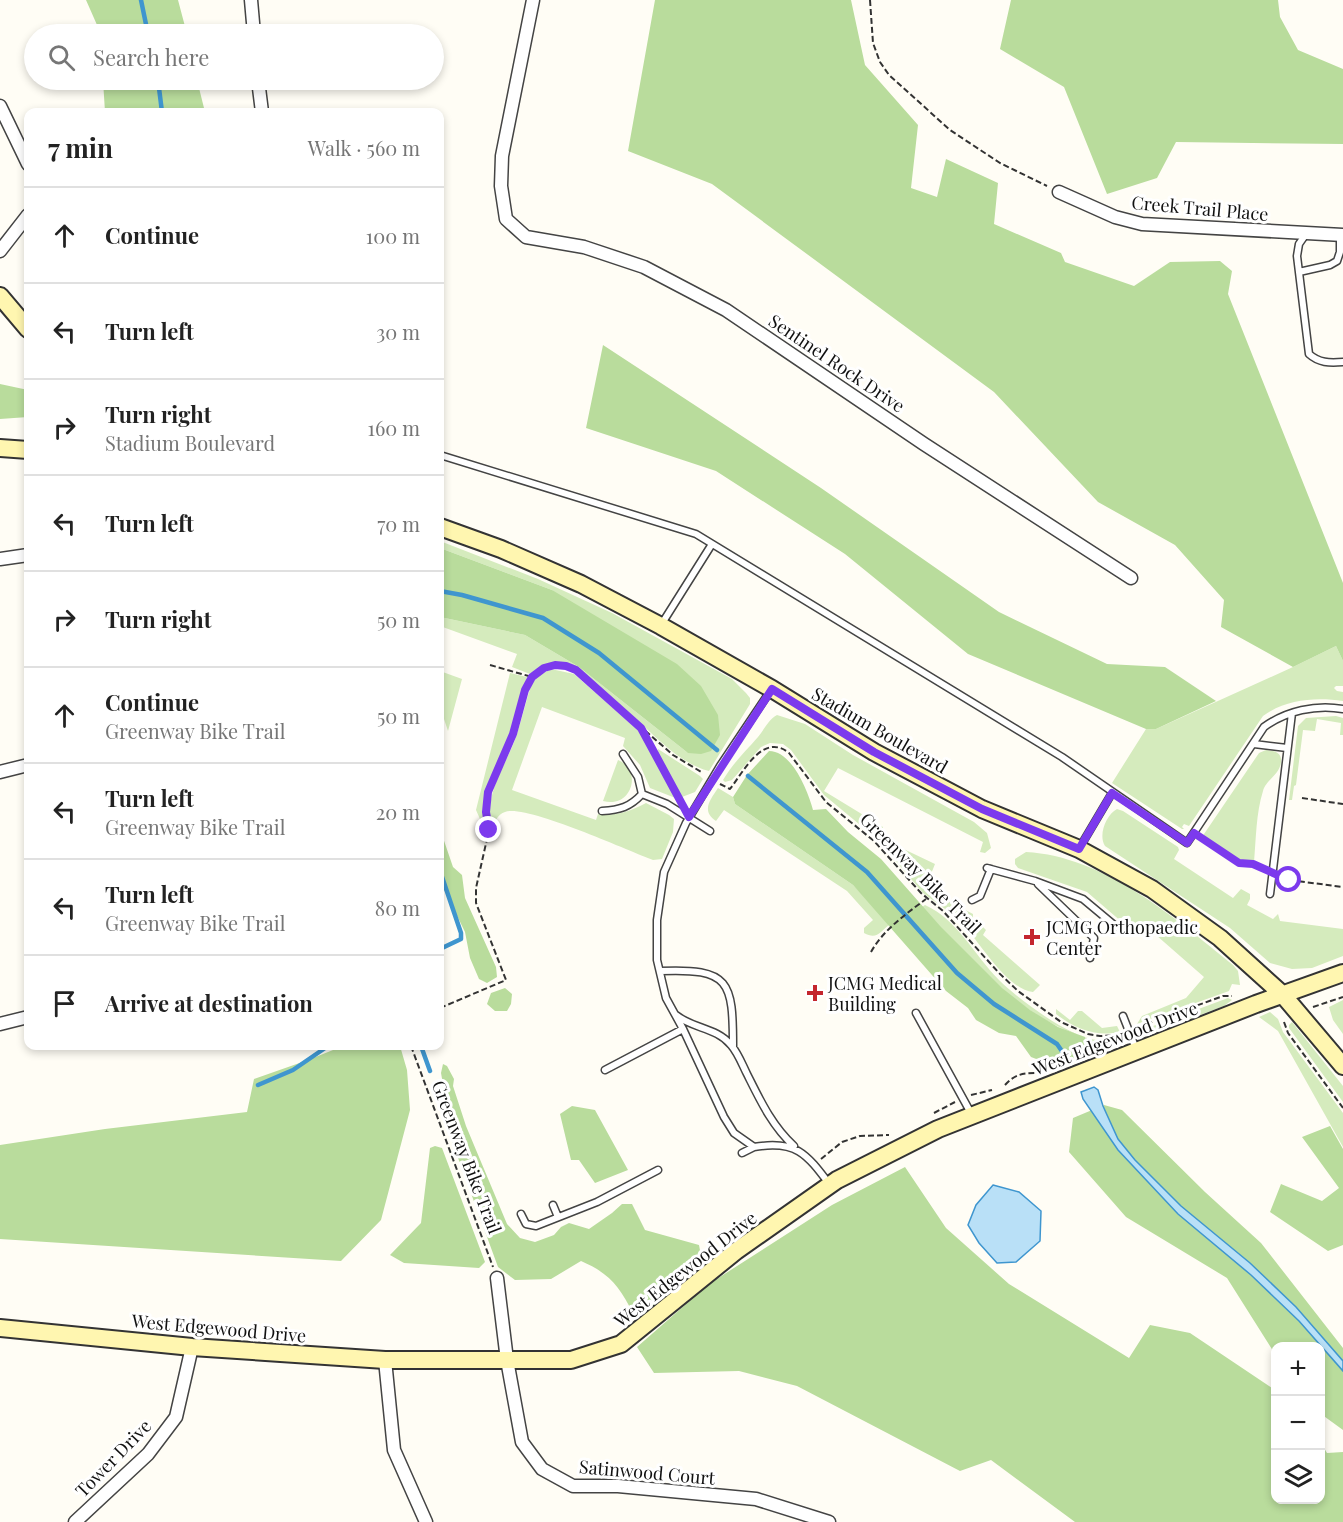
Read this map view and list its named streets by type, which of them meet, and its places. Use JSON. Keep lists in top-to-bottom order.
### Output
{
  "streets": {
    "street": [
      "Creek Trail Place",
      "Sentinel Rock Drive",
      "Stadium Boulevard",
      "West Edgewood Drive",
      "Tower Drive",
      "Satinwood Court"
    ],
    "path": ["Greenway Bike Trail"]
  },
  "crossings": [
    ["Stadium Boulevard", "West Edgewood Drive"],
    ["Greenway Bike Trail", "Satinwood Court"],
    ["West Edgewood Drive", "Tower Drive"],
    ["West Edgewood Drive", "Satinwood Court"]
  ],
  "places": {
    "health": ["JCMG Orthopaedic Center", "JCMG Medical Building"]
  },
  "page": {
    "search": "Search here",
    "heading": ["7 min", "Walk · 560 m"],
    "list": [
      ["Continue", "100 m"],
      ["Turn left", "30 m"],
      ["Turn right", "Stadium Boulevard", "160 m"],
      ["Turn left", "70 m"],
      ["Turn right", "50 m"],
      ["Continue", "Greenway Bike Trail", "50 m"],
      ["Turn left", "Greenway Bike Trail", "20 m"],
      ["Turn left", "Greenway Bike Trail", "80 m"],
      "Arrive at destination"
    ],
    "map_buttons": ["+", "−"]
  }
}
